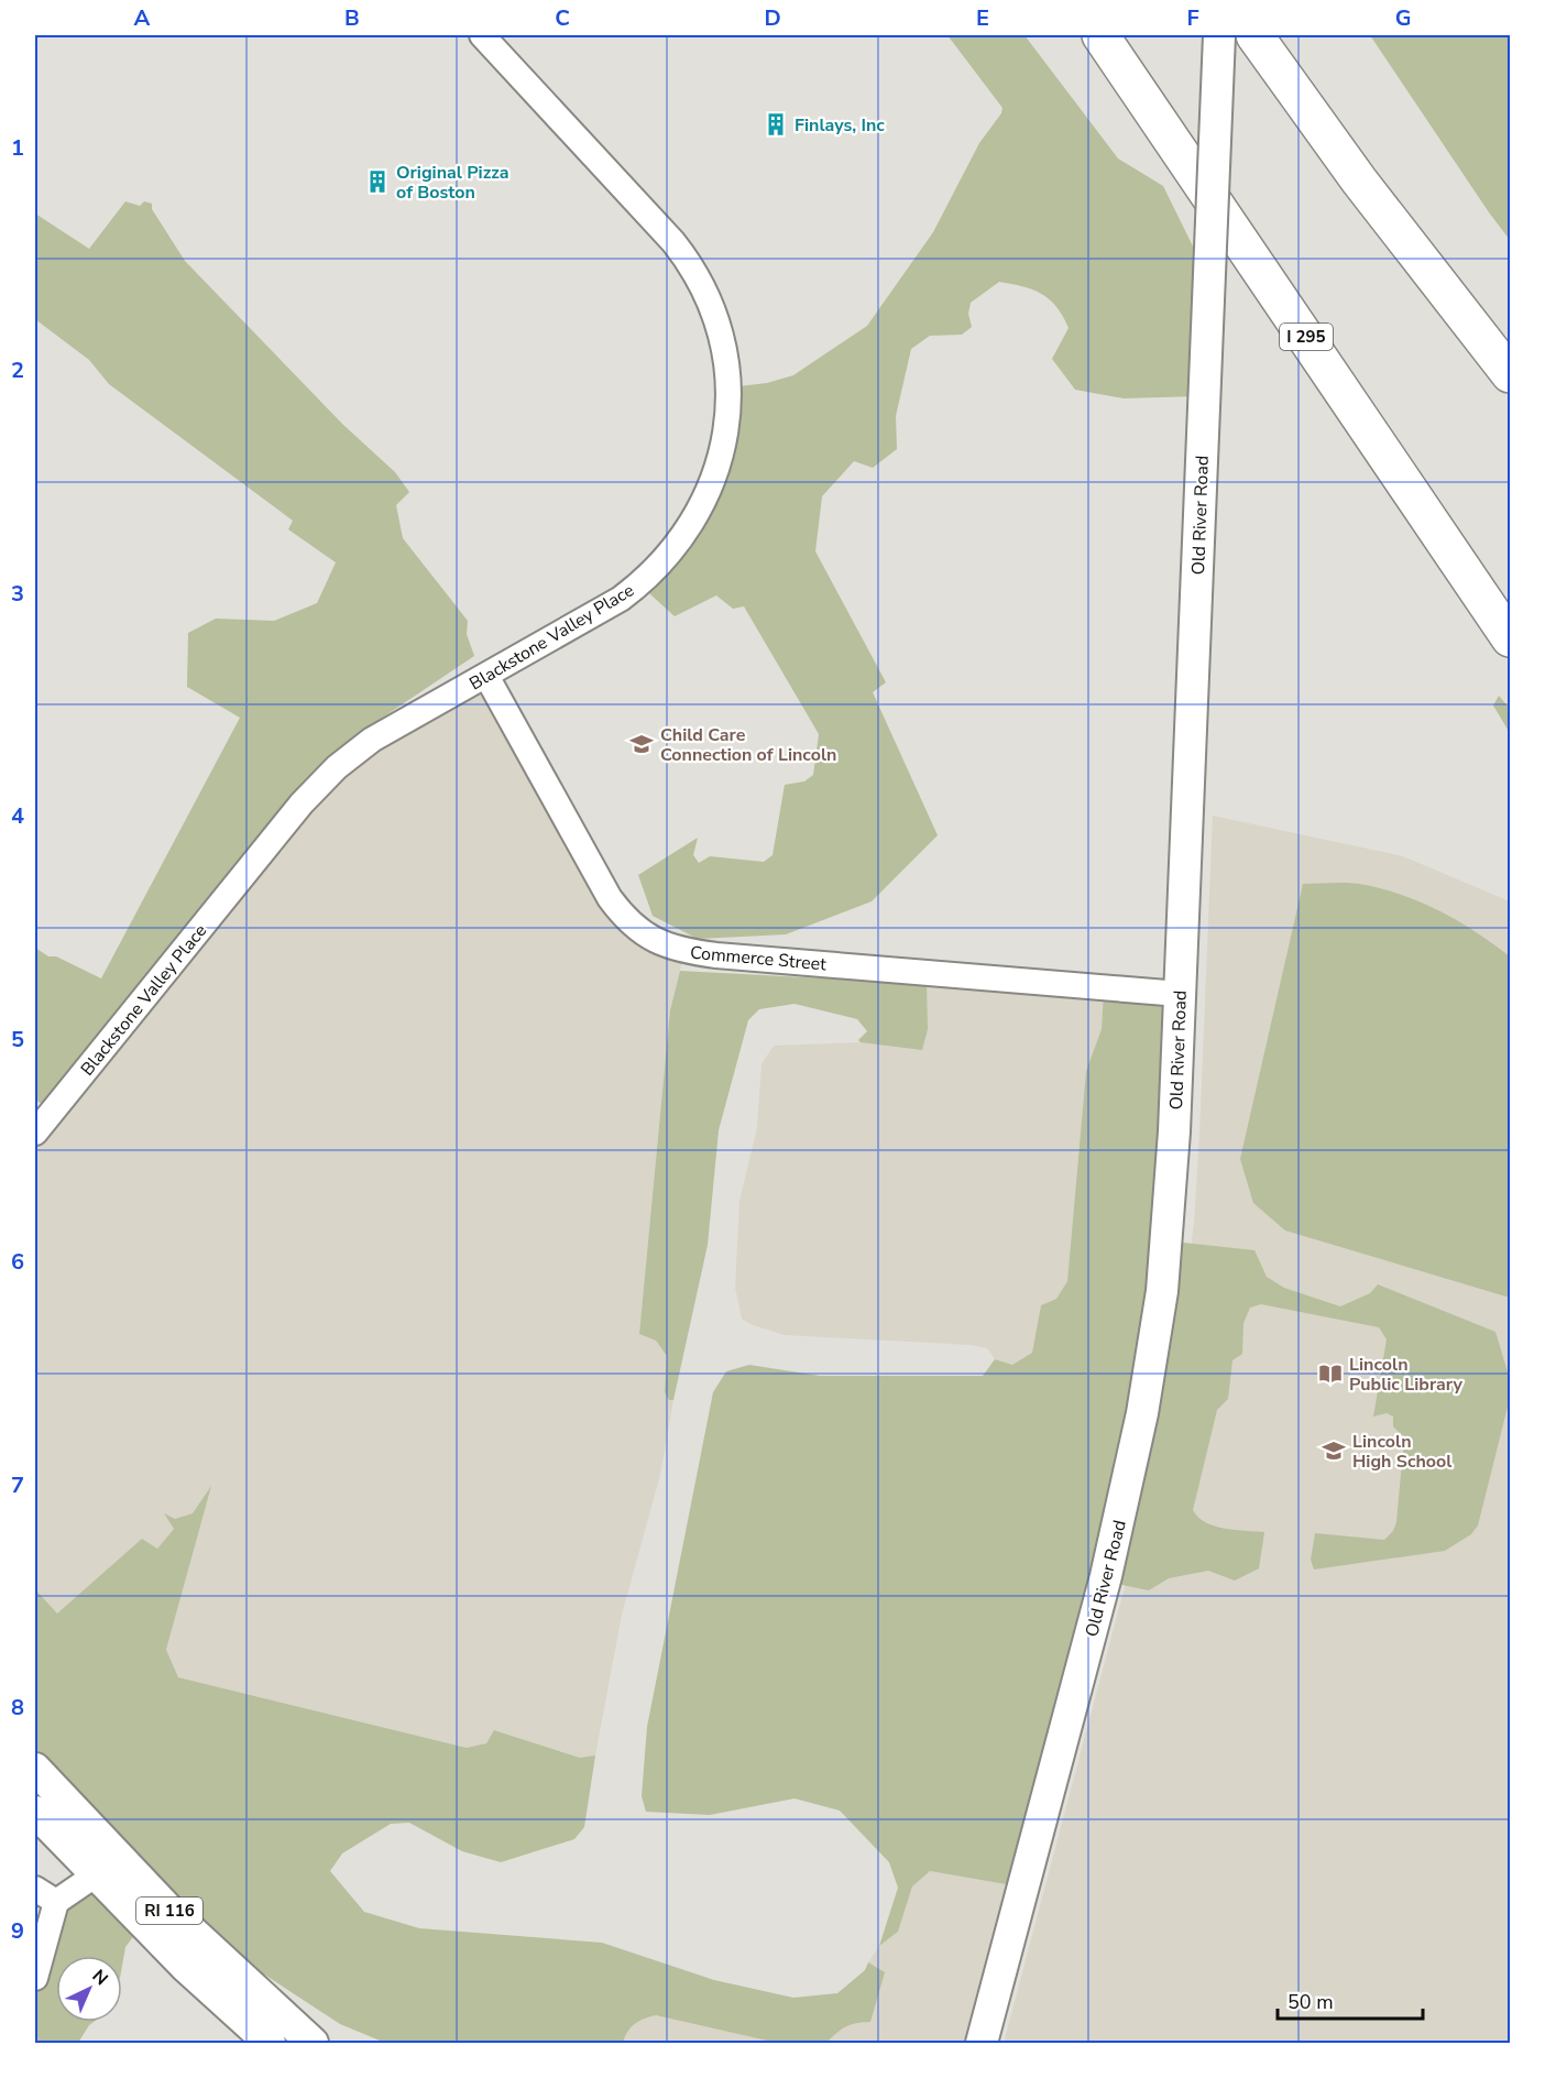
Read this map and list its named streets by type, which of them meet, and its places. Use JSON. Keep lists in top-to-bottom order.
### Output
{
  "streets": {
    "highway": ["I 295"],
    "main road": ["Old River Road", "RI 116"],
    "street": ["Blackstone Valley Place", "Commerce Street"]
  },
  "crossings": [
    ["Old River Road", "Commerce Street"],
    ["Blackstone Valley Place", "Commerce Street"]
  ],
  "places": {
    "building": ["Finlays, Inc", "Original Pizza of Boston"],
    "school or university": ["Child Care Connection of Lincoln", "Lincoln High School"],
    "library": ["Lincoln Public Library"]
  },
  "scale_bar": "50 m",
  "north": "top right",
  "grid": {
    "columns": [
      "A",
      "B",
      "C",
      "D",
      "E",
      "F",
      "G"
    ],
    "rows": [
      "1",
      "2",
      "3",
      "4",
      "5",
      "6",
      "7",
      "8",
      "9"
    ]
  }
}
